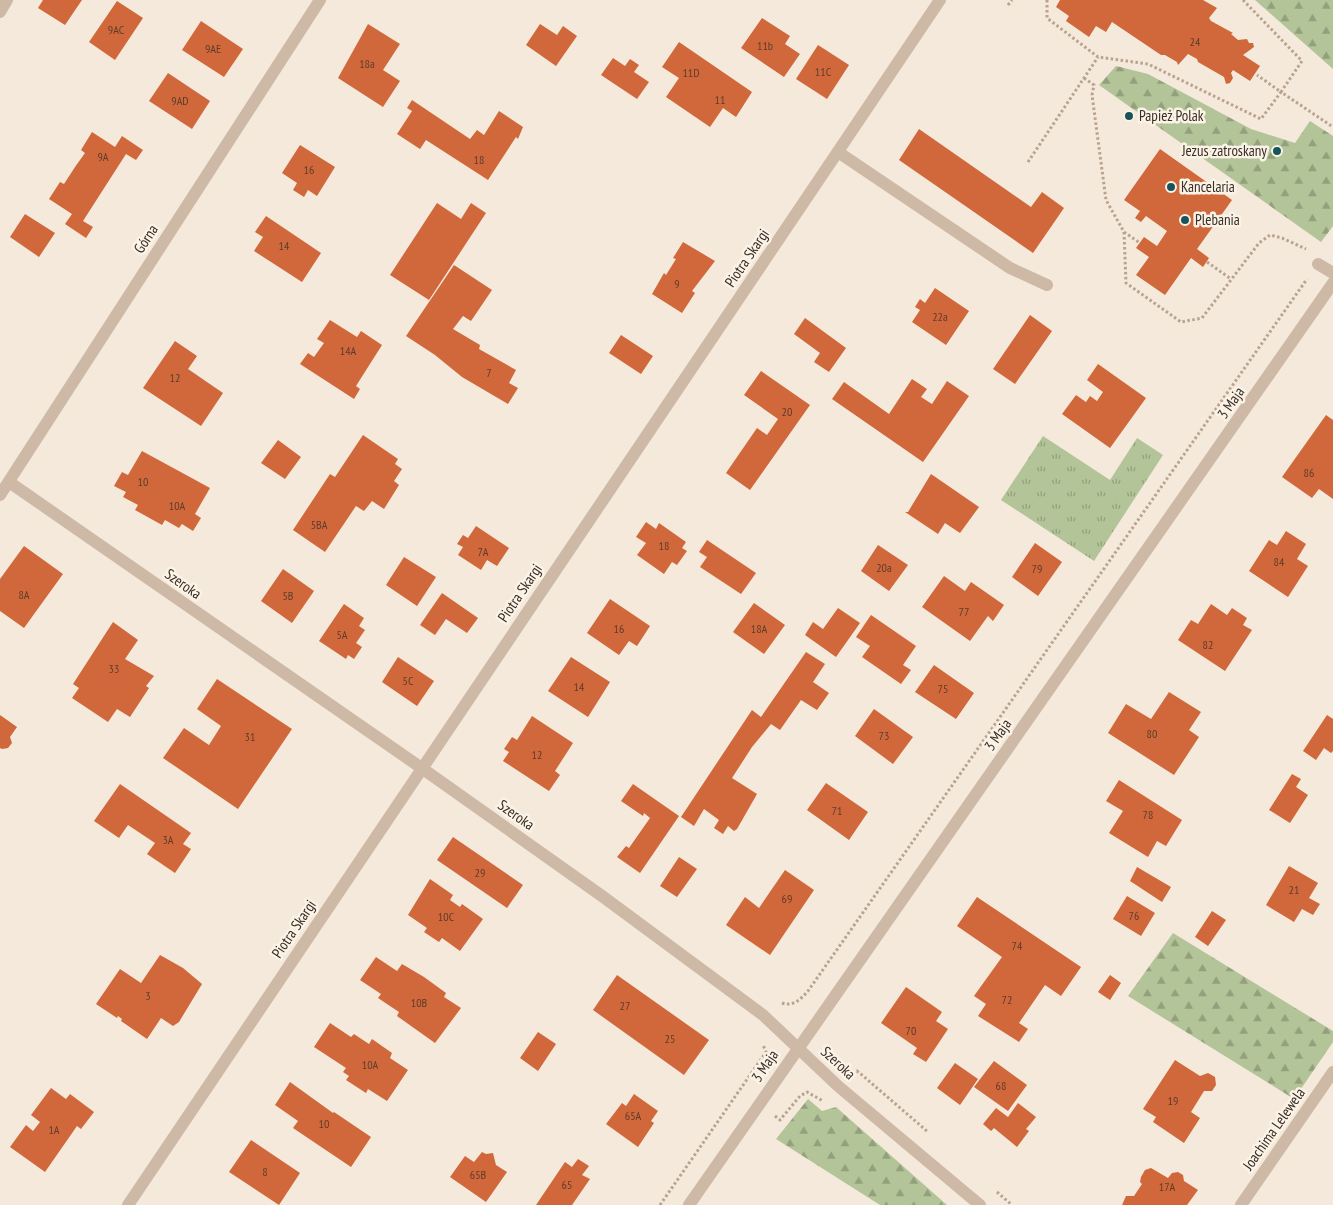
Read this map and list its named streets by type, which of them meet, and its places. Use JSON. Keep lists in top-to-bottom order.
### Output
{
  "streets": {
    "street": [
      "Górna",
      "Piotra Skargi",
      "3 Maja",
      "Szeroka",
      "Joachima Lelewela"
    ]
  },
  "crossings": [
    ["Górna", "Szeroka"],
    ["Piotra Skargi", "Szeroka"],
    ["3 Maja", "Szeroka"]
  ],
  "places": [
    "Papież Polak",
    "Jezus zatroskany",
    "Kancelaria",
    "Plebania"
  ],
  "house_numbers": [
    "9AC",
    "24",
    "11b",
    "9AE",
    "18a",
    "11C",
    "11D",
    "11",
    "9AD",
    "9A",
    "18",
    "16",
    "14",
    "9",
    "22a",
    "14A",
    "7",
    "12",
    "20",
    "86",
    "10",
    "10A",
    "5BA",
    "18",
    "7A",
    "84",
    "20a",
    "79",
    "8A",
    "5B",
    "77",
    "16",
    "18A",
    "5A",
    "82",
    "33",
    "5C",
    "14",
    "75",
    "80",
    "73",
    "31",
    "12",
    "71",
    "78",
    "3A",
    "29",
    "21",
    "69",
    "76",
    "10C",
    "74",
    "3",
    "72",
    "10B",
    "27",
    "70",
    "25",
    "10A",
    "68",
    "19",
    "65A",
    "10",
    "1A",
    "8",
    "65B",
    "65",
    "17A"
  ]
}
